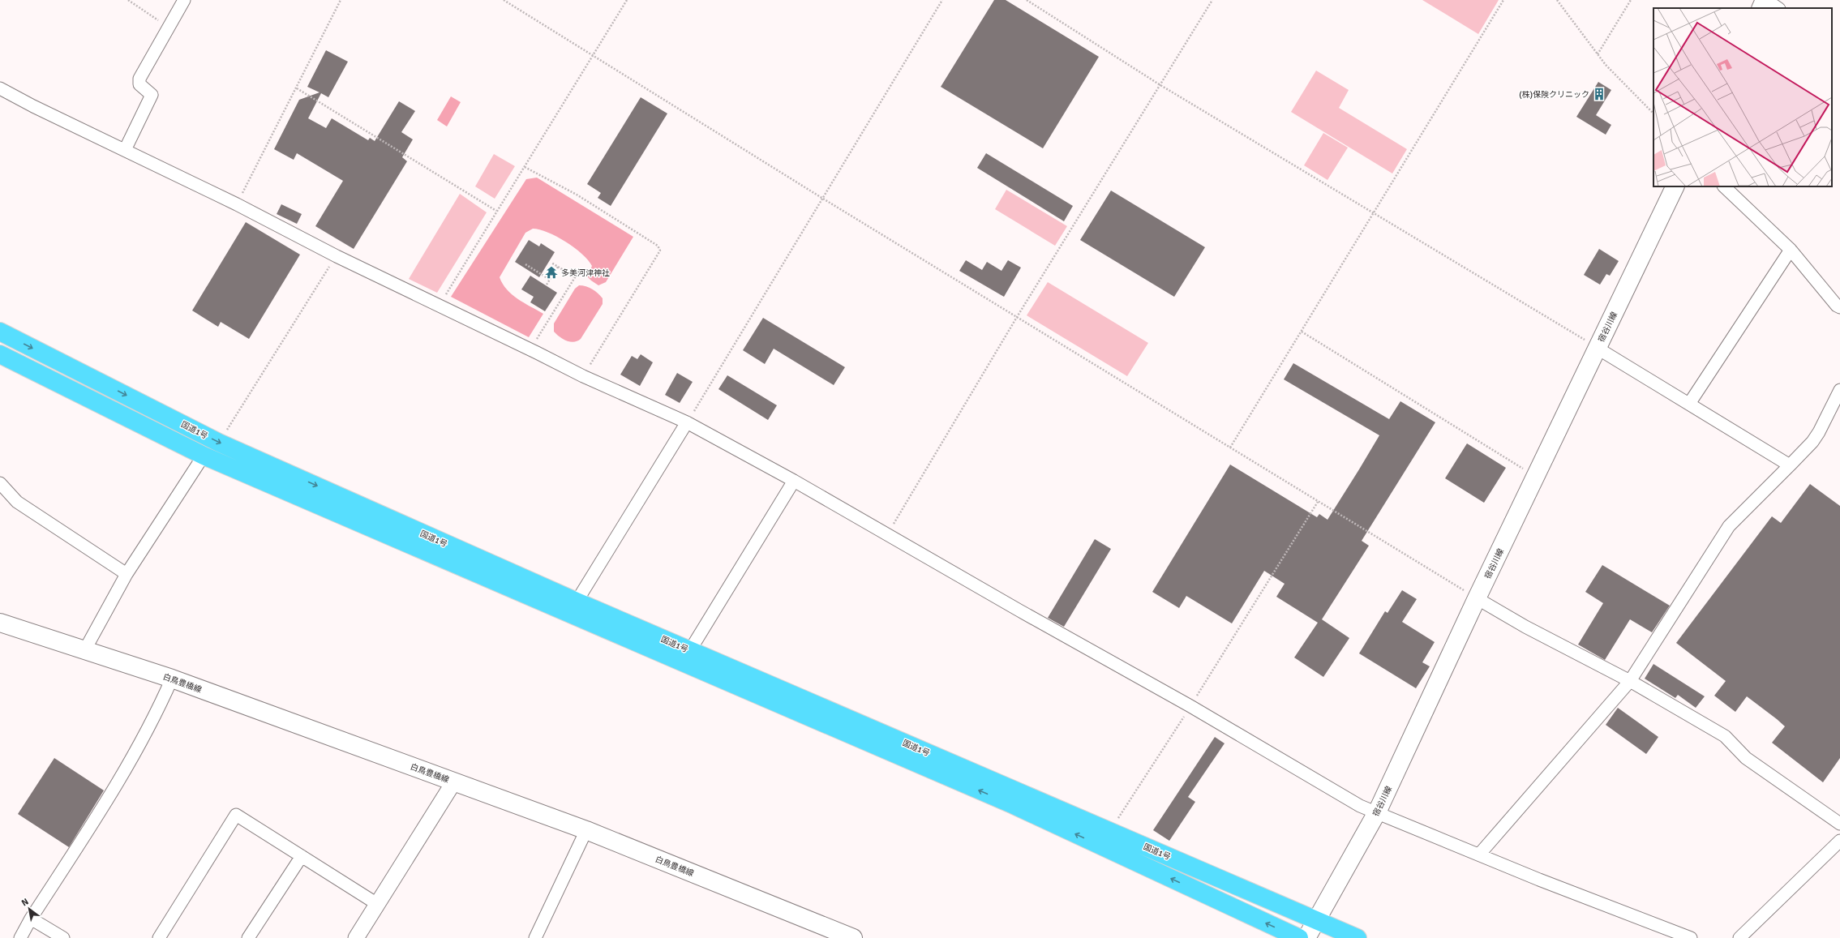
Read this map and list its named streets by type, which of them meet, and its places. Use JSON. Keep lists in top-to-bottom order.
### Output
{
  "streets": {
    "highway": ["国道1号"],
    "main road": ["宿谷川線", "白鳥豊橋線"]
  },
  "crossings": [
    ["宿谷川線", "国道1号"]
  ],
  "places": {
    "building": ["(株)保険クリニック"],
    "temple": ["多美河津神社"]
  },
  "north": "top left"
}
